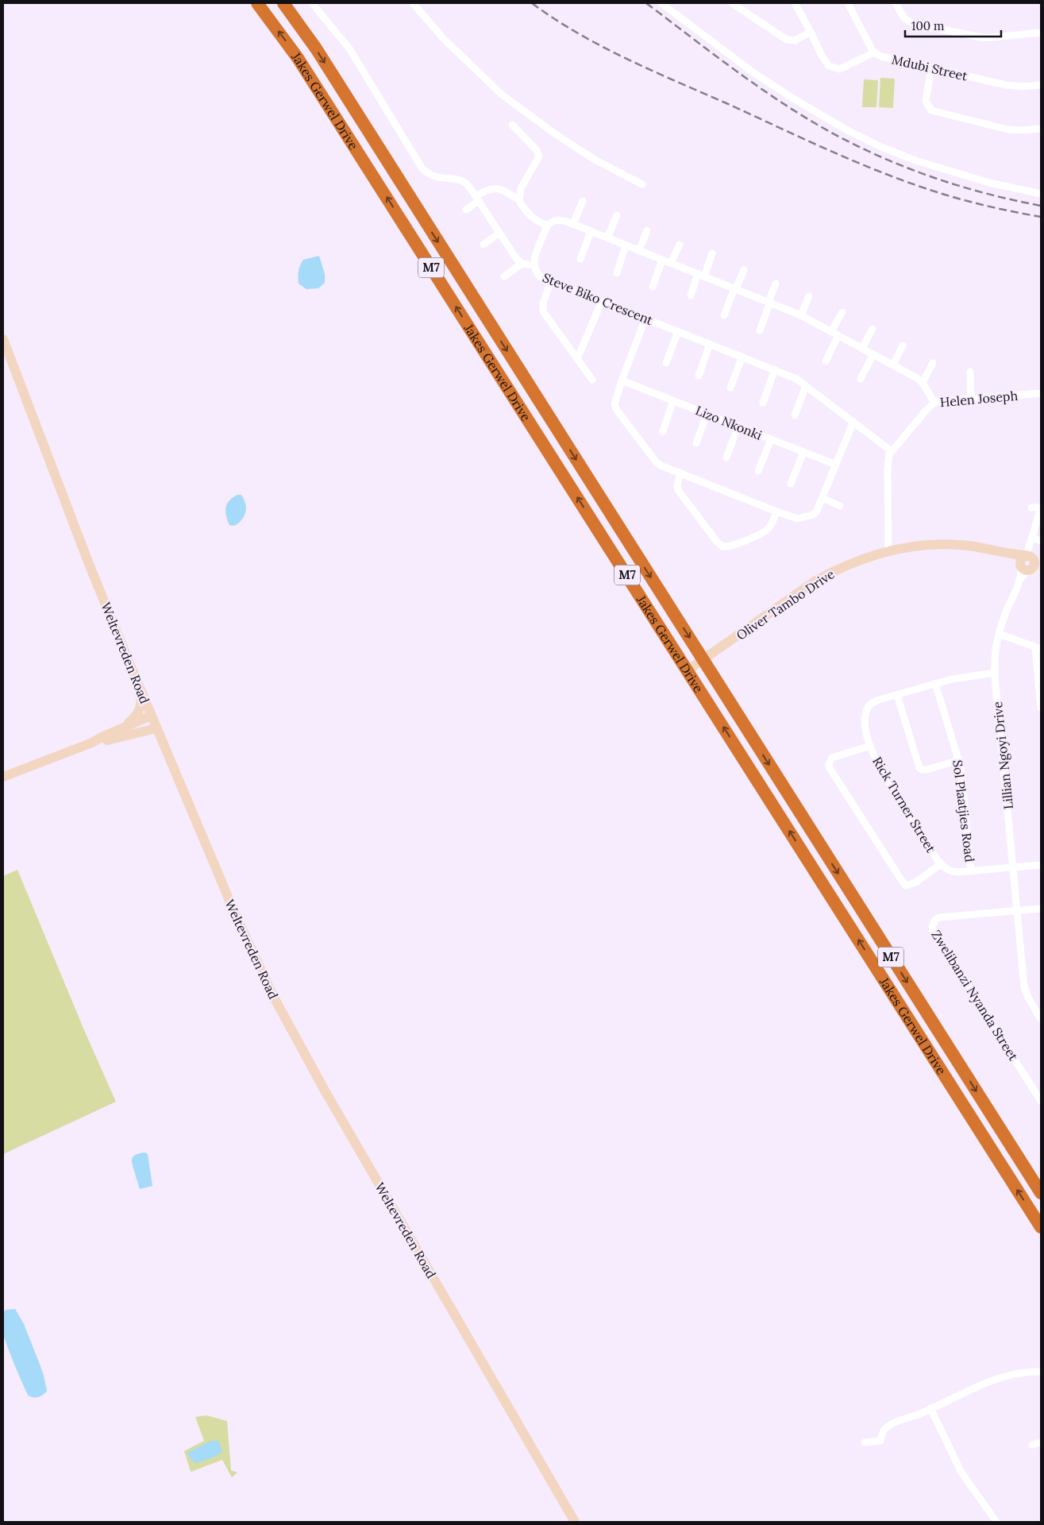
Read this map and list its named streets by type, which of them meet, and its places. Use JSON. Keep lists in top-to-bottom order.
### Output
{
  "streets": {
    "highway": ["Jakes Gerwel Drive", "M7"],
    "street": [
      "Mdubi Street",
      "Steve Biko Crescent",
      "Helen Joseph",
      "Lizo Nkonki",
      "Oliver Tambo Drive",
      "Weltevreden Road",
      "Lillian Ngoyi Drive",
      "Rick Turner Street",
      "Sol Plaatjies Road",
      "Zwelibanzi Nyanda Street"
    ]
  },
  "crossings": [
    ["Jakes Gerwel Drive", "Oliver Tambo Drive"],
    ["Steve Biko Crescent", "Helen Joseph"],
    ["Oliver Tambo Drive", "Lillian Ngoyi Drive"],
    ["Lillian Ngoyi Drive", "Rick Turner Street"],
    ["Lillian Ngoyi Drive", "Zwelibanzi Nyanda Street"],
    ["Rick Turner Street", "Sol Plaatjies Road"]
  ],
  "scale_bar": "100 m"
}
